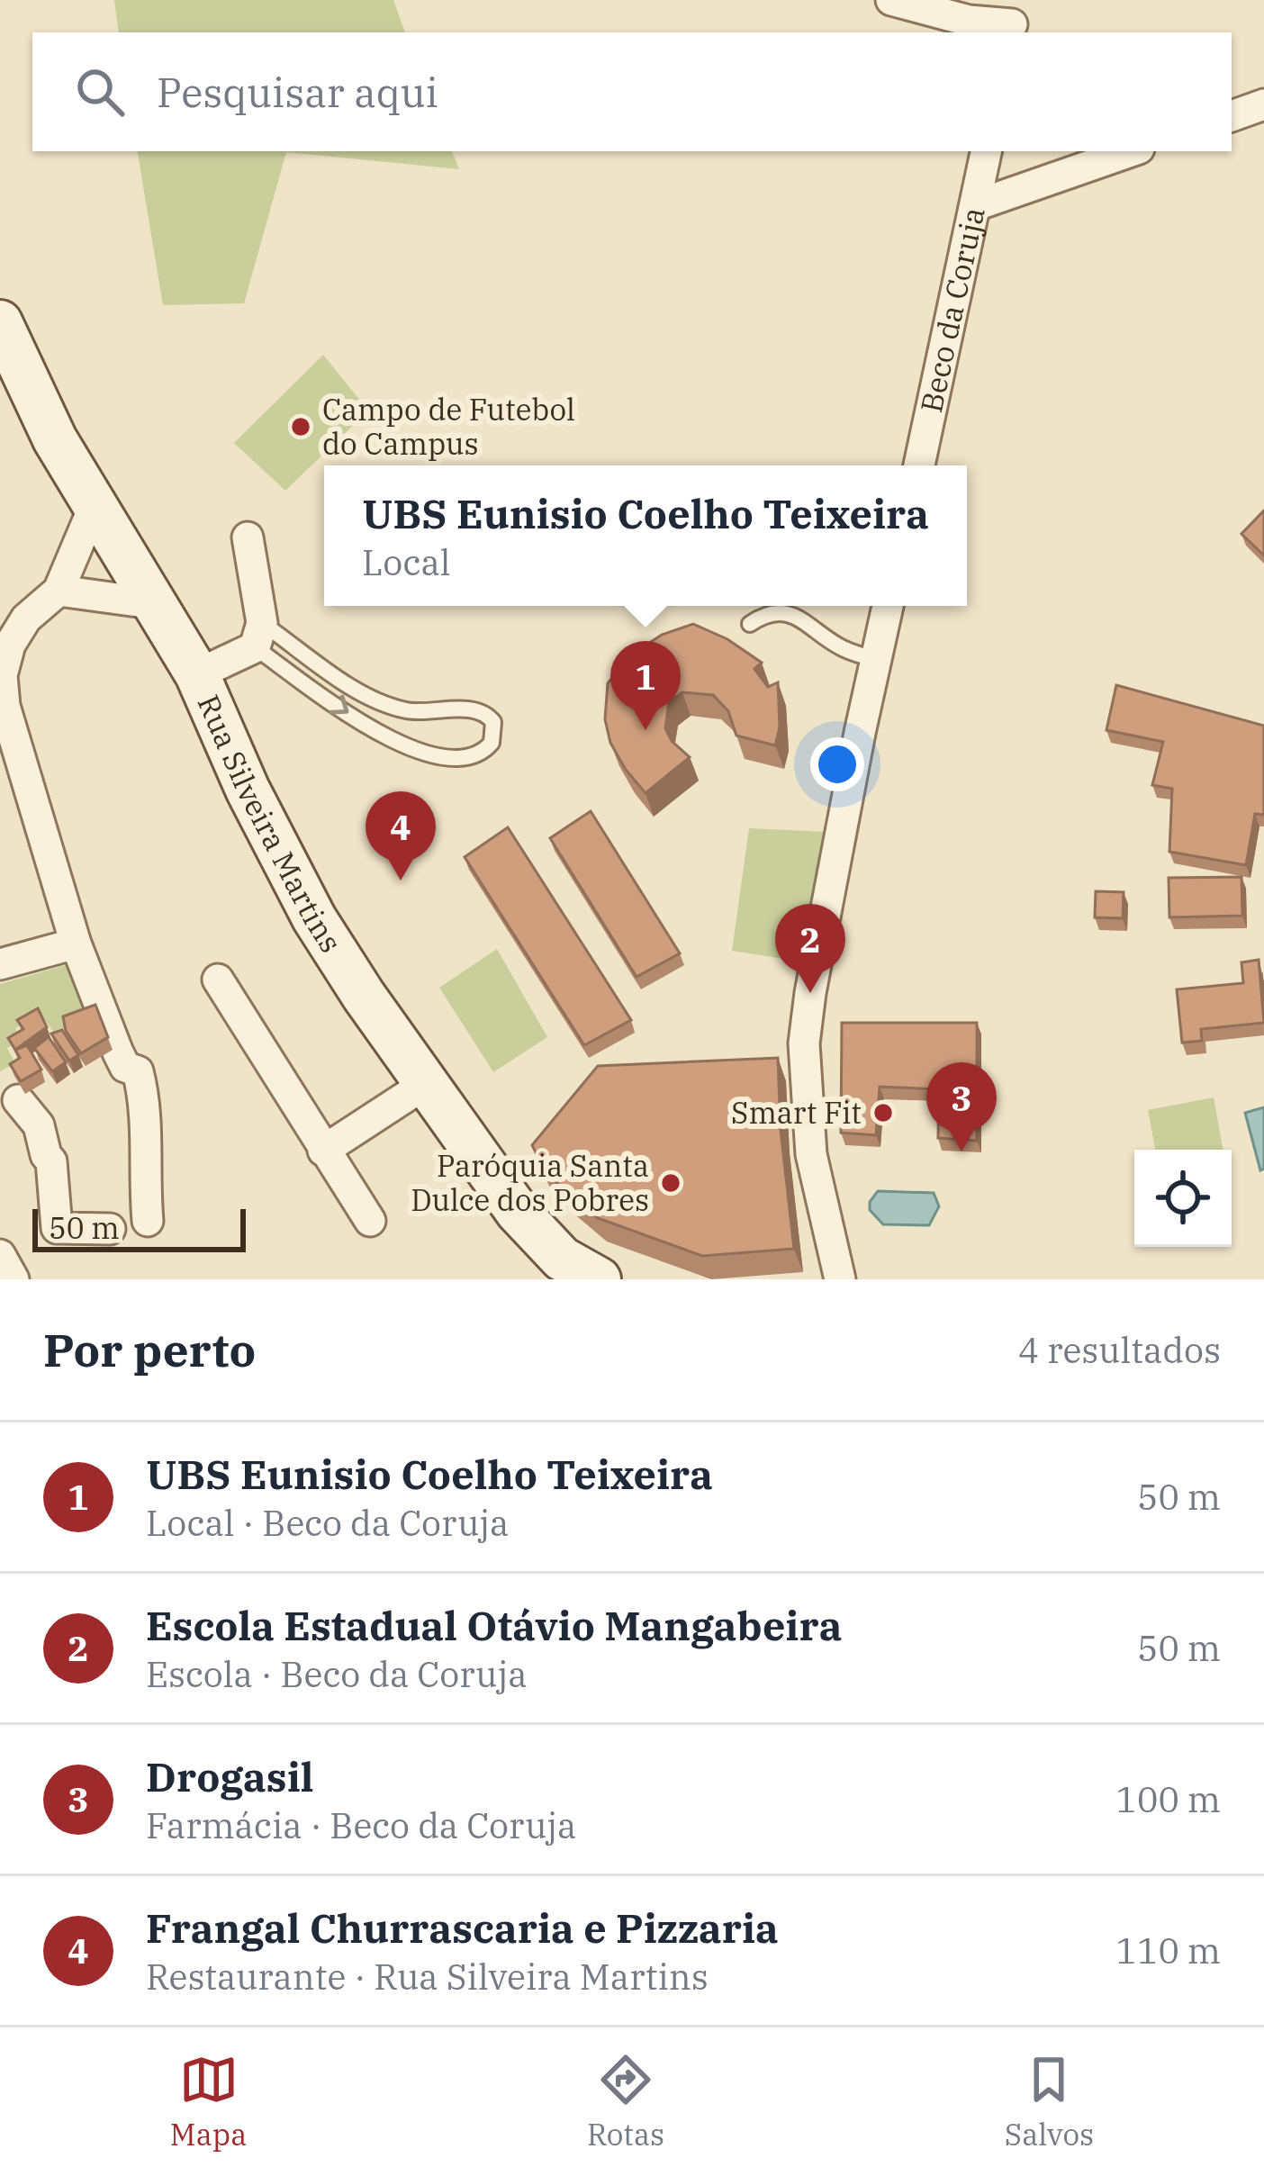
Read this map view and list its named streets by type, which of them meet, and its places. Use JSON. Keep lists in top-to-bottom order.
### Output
{
  "streets": {
    "main road": ["Rua Silveira Martins"],
    "street": ["Beco da Coruja"]
  },
  "places": ["Campo de Futebol do Campus", "Smart Fit", "Paróquia Santa Dulce dos Pobres"],
  "scale_bar": "50 m",
  "page": {
    "search": "Pesquisar aqui",
    "popup": ["UBS Eunisio Coelho Teixeira", "Local"],
    "pins": [
      "1",
      "4",
      "2",
      "3"
    ],
    "scale": "50 m",
    "heading": ["Por perto", "4 resultados"],
    "list": [
      {
        "mark": "1",
        "name": "UBS Eunisio Coelho Teixeira",
        "note": "Local · Beco da Coruja",
        "value": "50 m"
      },
      {
        "mark": "2",
        "name": "Escola Estadual Otávio Mangabeira",
        "note": "Escola · Beco da Coruja",
        "value": "50 m"
      },
      {
        "mark": "3",
        "name": "Drogasil",
        "note": "Farmácia · Beco da Coruja",
        "value": "100 m"
      },
      {
        "mark": "4",
        "name": "Frangal Churrascaria e Pizzaria",
        "note": "Restaurante · Rua Silveira Martins",
        "value": "110 m"
      }
    ],
    "nav": ["Mapa", "Rotas", "Salvos"]
  }
}
